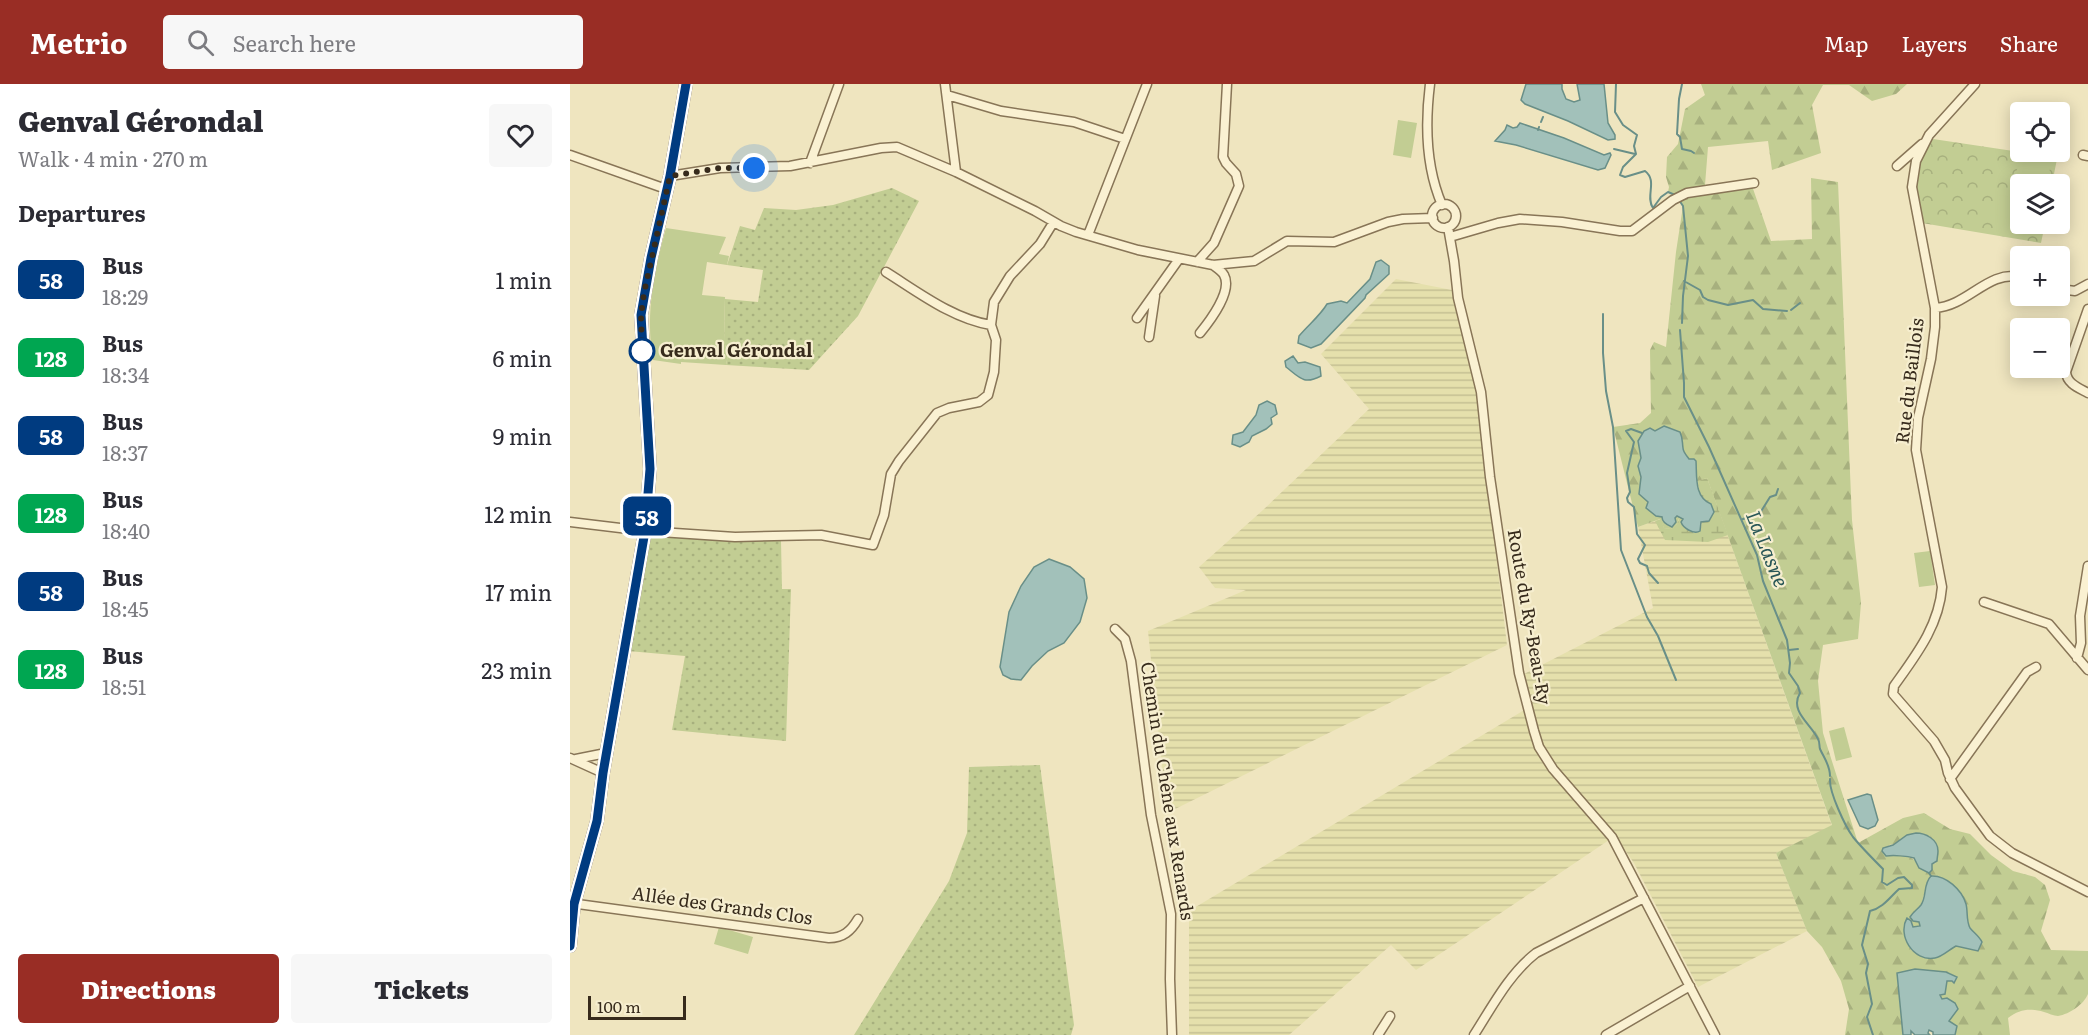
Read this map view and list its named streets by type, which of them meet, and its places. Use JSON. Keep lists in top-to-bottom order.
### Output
{
  "streets": {
    "street": [
      "Rue du Baillois",
      "Route du Ry-Beau-Ry",
      "Chemin du Chêne aux Renards",
      "Allée des Grands Clos"
    ]
  },
  "water": ["La Lasne"],
  "places": ["Genval Gérondal"],
  "lines": ["bus line 58"],
  "scale_bar": "100 m",
  "page": {
    "header": "Metrio",
    "search": "Search here",
    "nav": ["Map", "Layers", "Share"],
    "heading": [
      ["Genval Gérondal", "Walk · 4 min · 270 m"],
      "Departures"
    ],
    "on_map": "58",
    "map_buttons": ["+", "−"],
    "list": [
      {
        "mark": "58",
        "name": "Bus",
        "note": "18:29",
        "value": "1 min"
      },
      {
        "mark": "128",
        "name": "Bus",
        "note": "18:34",
        "value": "6 min"
      },
      {
        "mark": "58",
        "name": "Bus",
        "note": "18:37",
        "value": "9 min"
      },
      {
        "mark": "128",
        "name": "Bus",
        "note": "18:40",
        "value": "12 min"
      },
      {
        "mark": "58",
        "name": "Bus",
        "note": "18:45",
        "value": "17 min"
      },
      {
        "mark": "128",
        "name": "Bus",
        "note": "18:51",
        "value": "23 min"
      }
    ],
    "buttons": ["Directions", "Tickets"],
    "scale": "100 m"
  }
}
